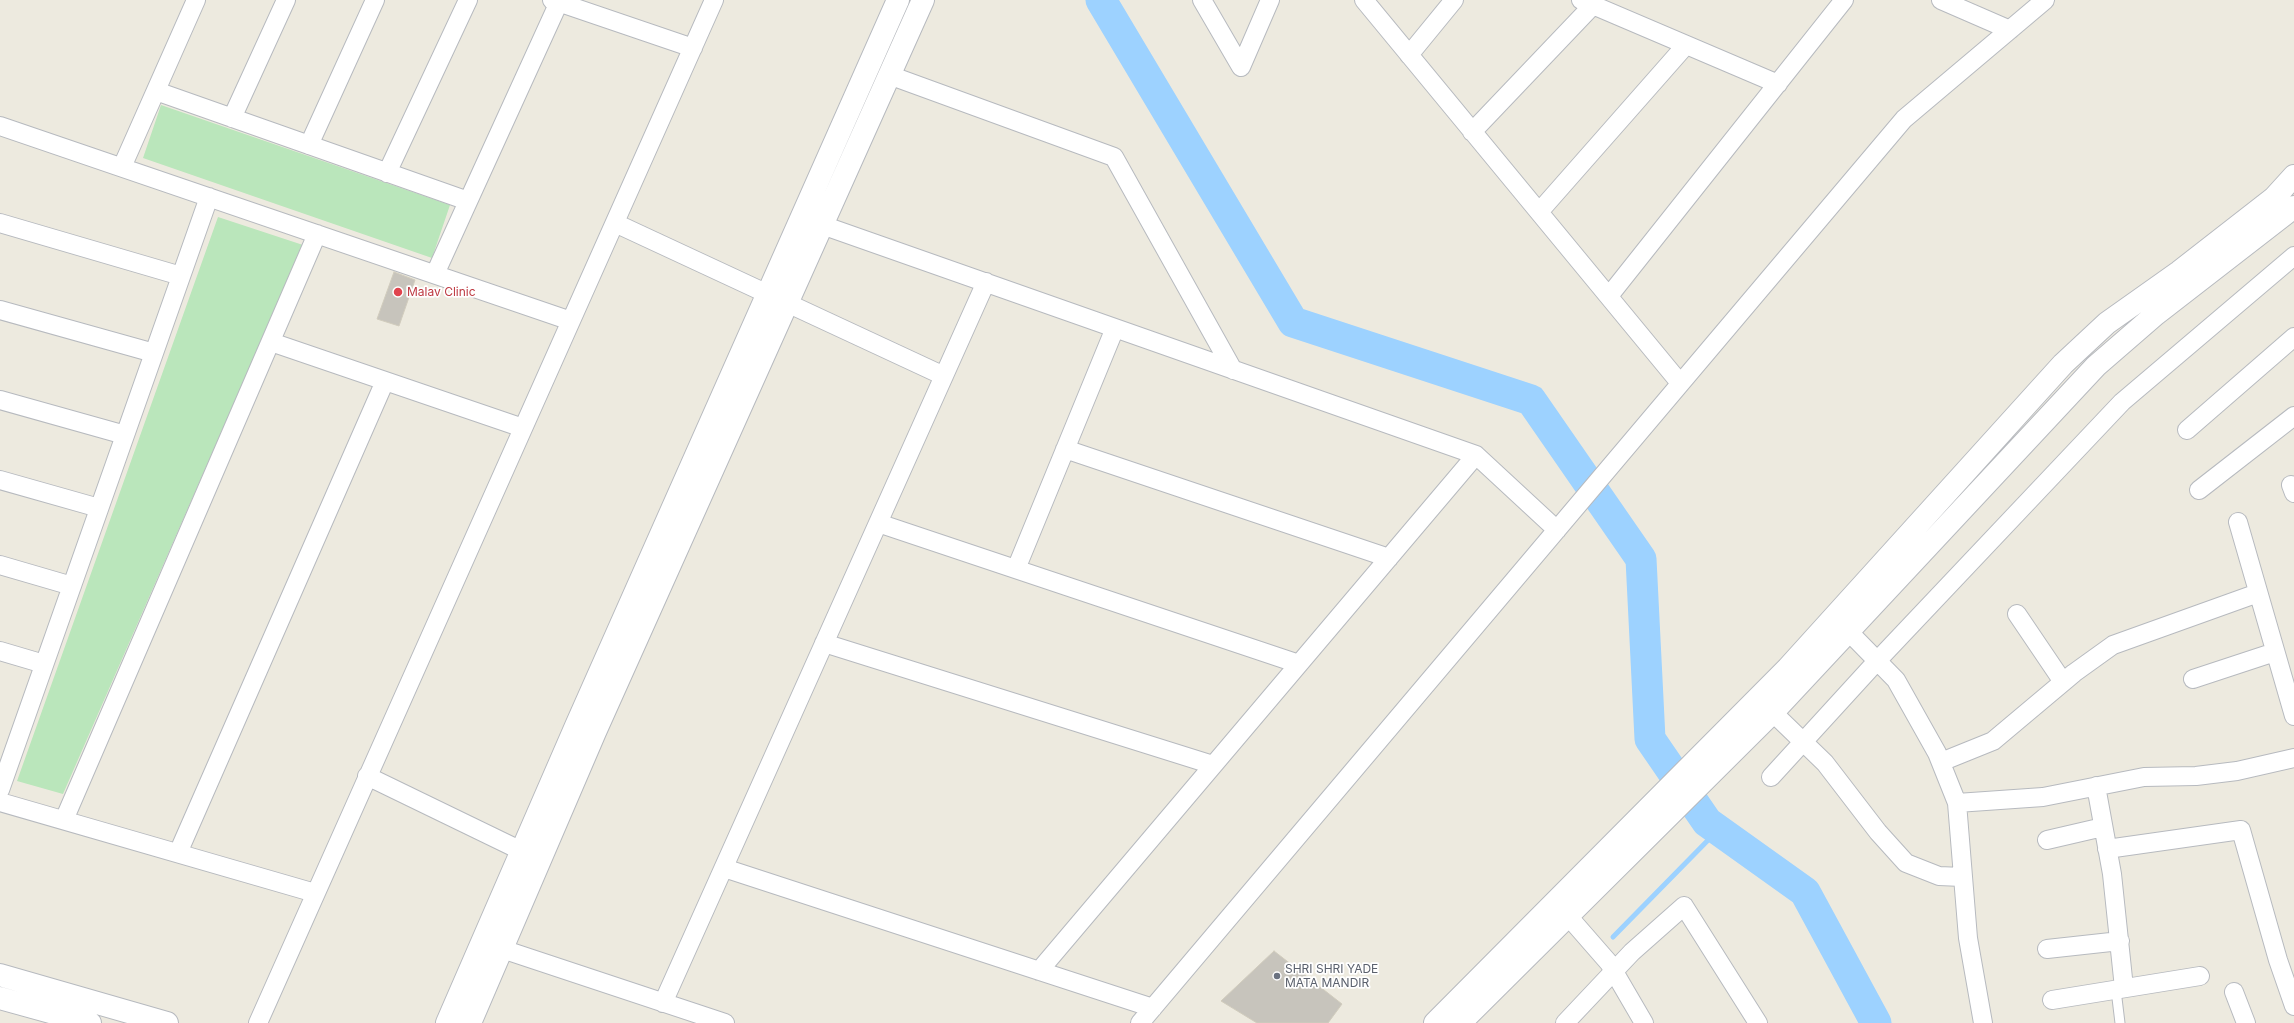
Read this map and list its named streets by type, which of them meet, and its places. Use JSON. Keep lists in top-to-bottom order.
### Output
{
  "places": ["Malav Clinic", "SHRI SHRI YADE MATA MANDIR"]
}
